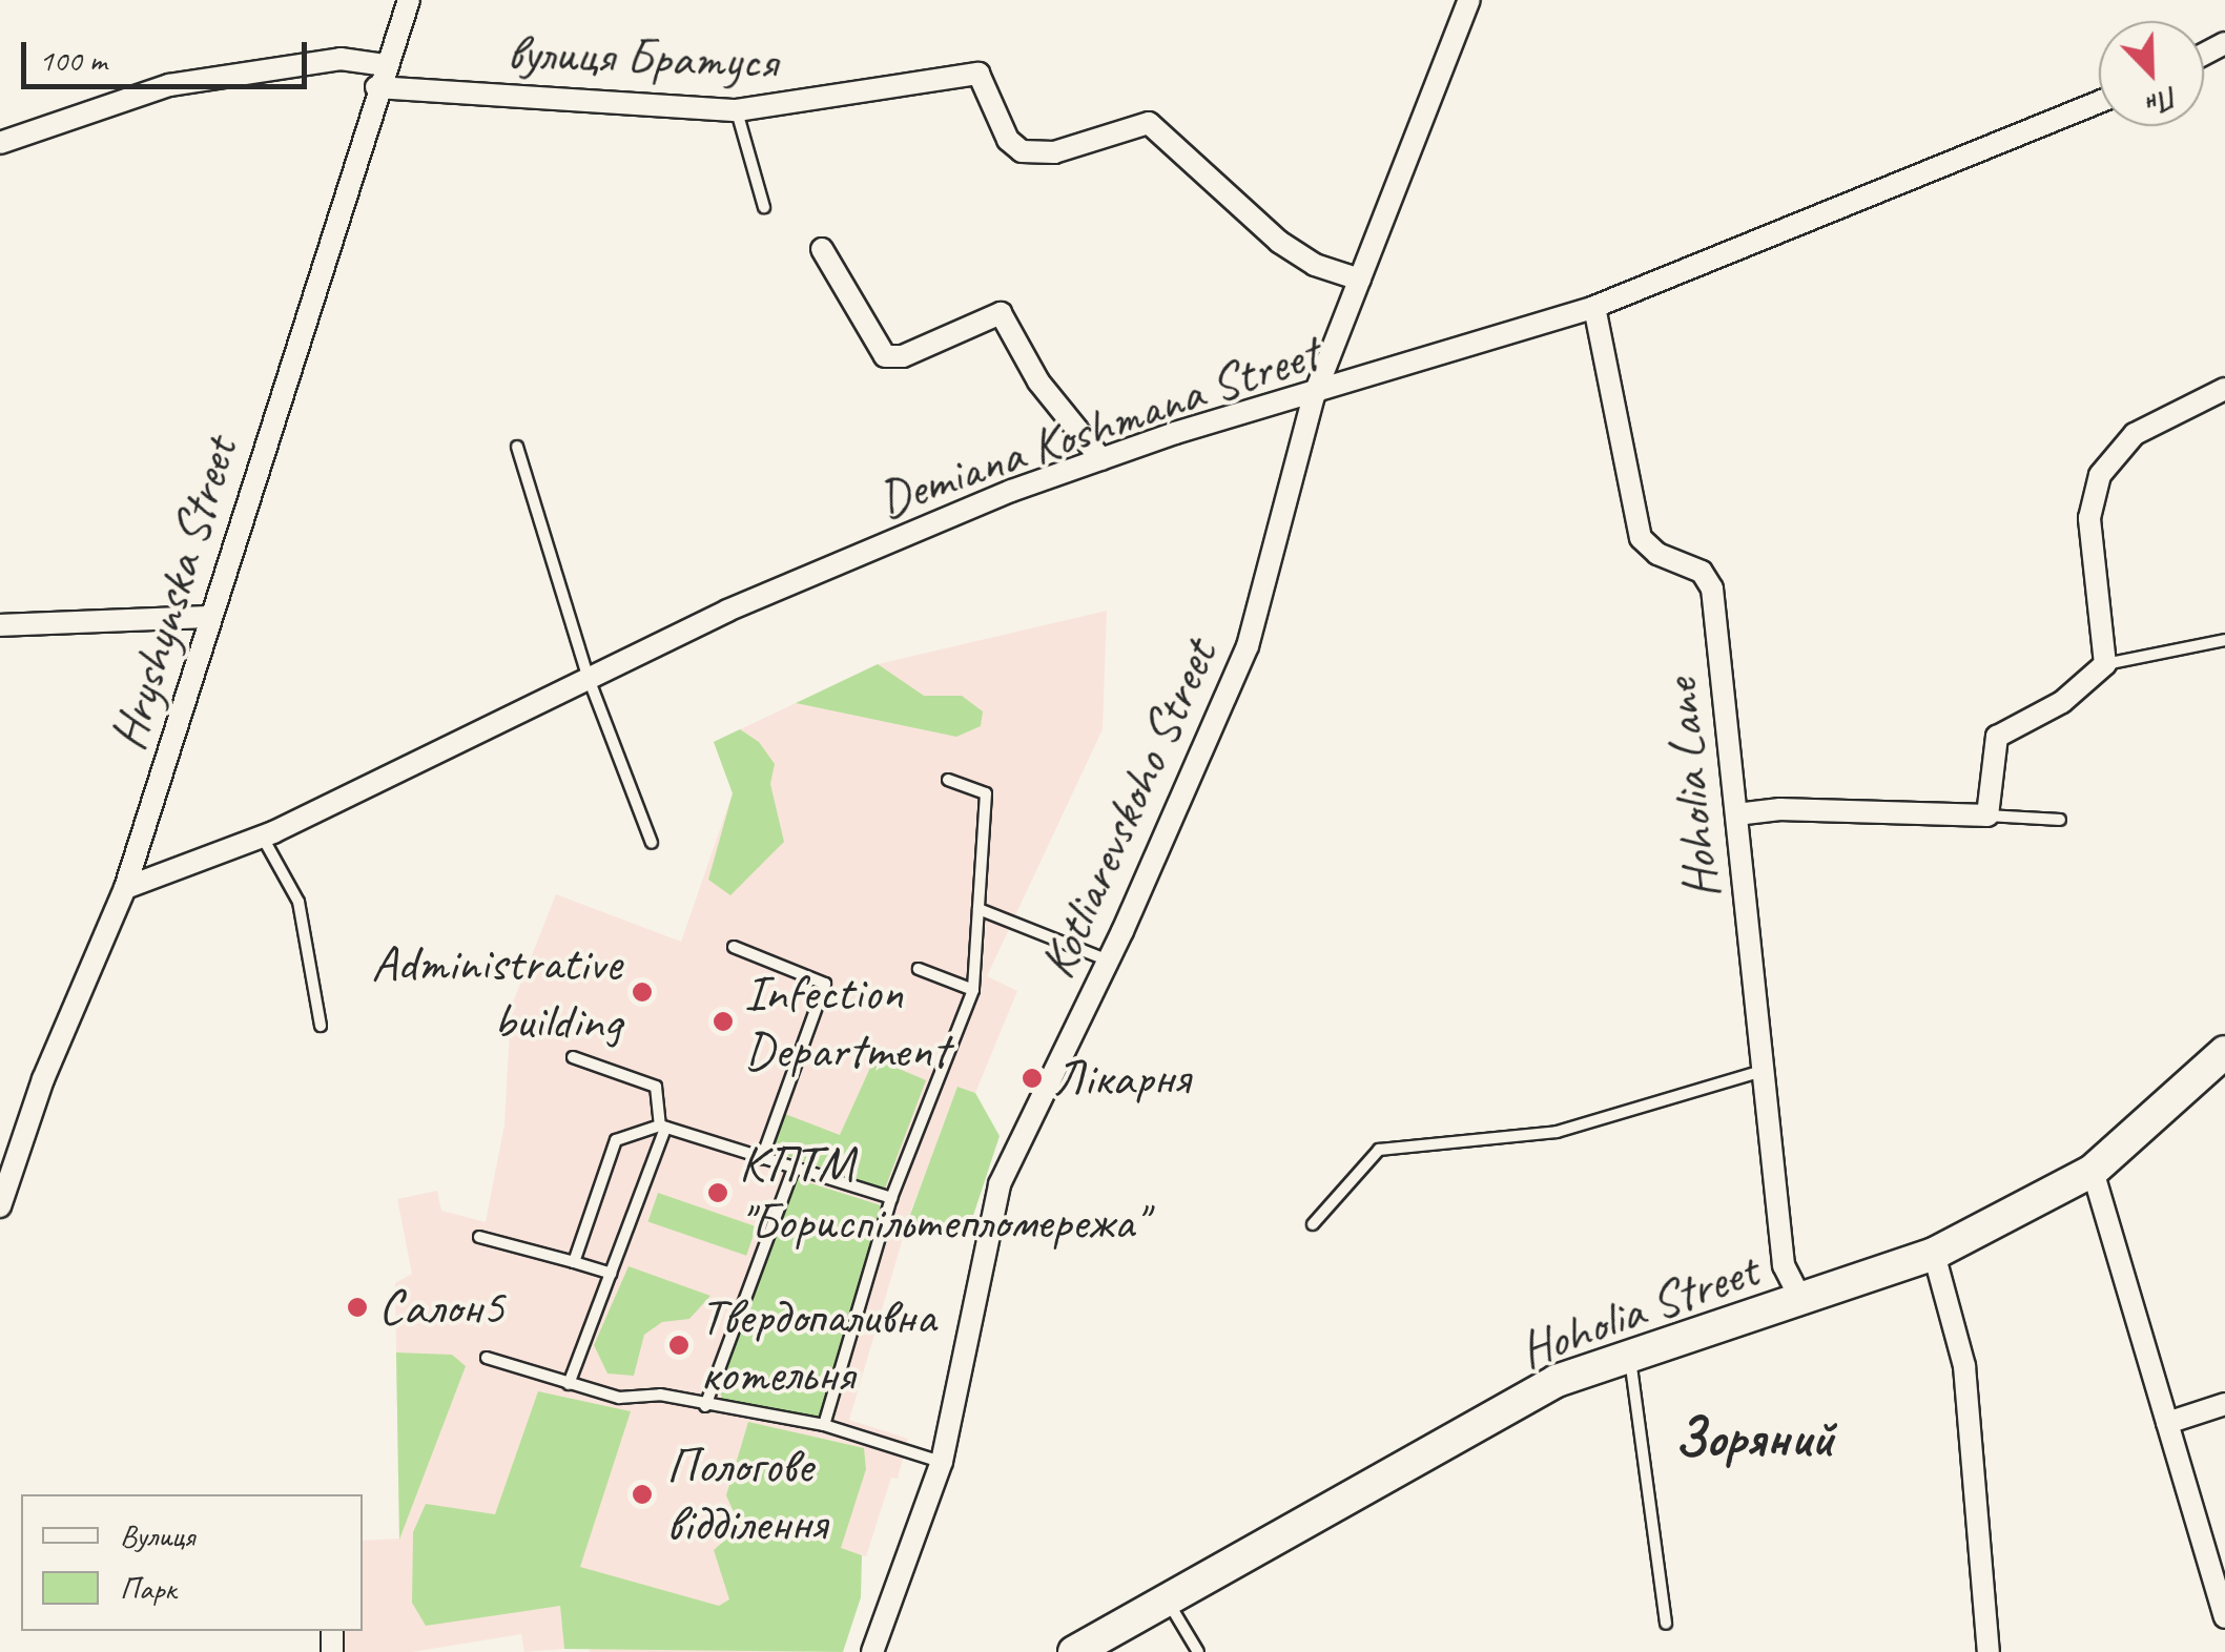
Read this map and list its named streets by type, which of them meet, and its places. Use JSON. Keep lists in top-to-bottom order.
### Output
{
  "streets": {
    "street": [
      "вулиця Братуся",
      "Demiana Koshmana Street",
      "Hryshynska Street",
      "Hoholia Lane",
      "Kotliarevskoho Street",
      "Hoholia Street"
    ]
  },
  "crossings": [
    ["вулиця Братуся", "Hryshynska Street"],
    ["вулиця Братуся", "Kotliarevskoho Street"],
    ["Demiana Koshmana Street", "Hryshynska Street"],
    ["Demiana Koshmana Street", "Hoholia Lane"],
    ["Demiana Koshmana Street", "Kotliarevskoho Street"],
    ["Hoholia Lane", "Hoholia Street"]
  ],
  "districts": ["Зоряний"],
  "places": [
    "Administrative building",
    "Infection Department",
    "Лікарня",
    "КПТМ \"Бориспільтепломережа\"",
    "Салон5",
    "Твердопаливна котельня",
    "Пологове відділення"
  ],
  "legend": ["Вулиця", "Парк"],
  "scale_bar": "100 m",
  "north": "bottom right"
}
